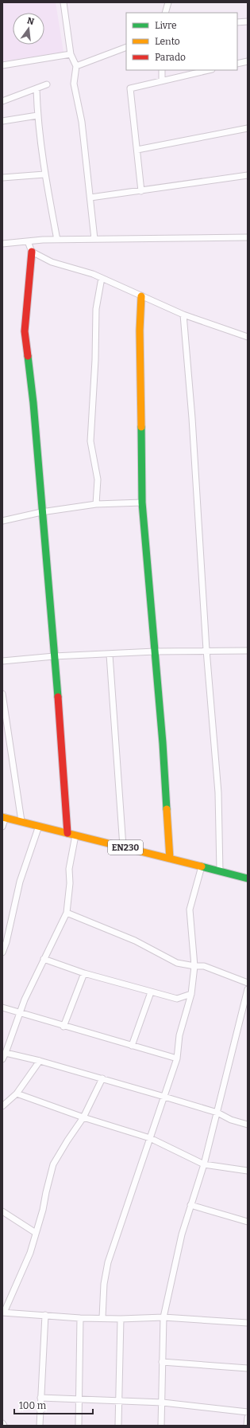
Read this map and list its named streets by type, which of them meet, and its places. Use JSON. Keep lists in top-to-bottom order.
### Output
{
  "streets": {
    "street": ["EN230"]
  },
  "legend": ["Livre", "Lento", "Parado"],
  "scale_bar": "100 m",
  "north": "top"
}
